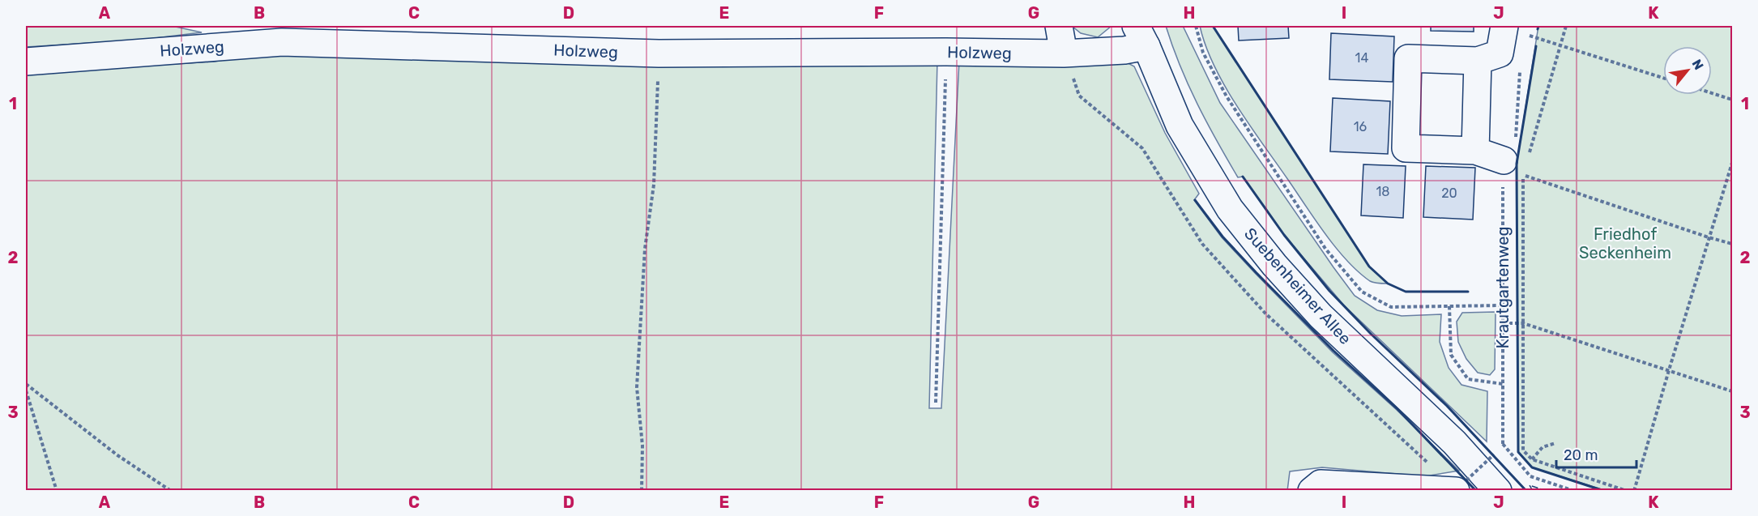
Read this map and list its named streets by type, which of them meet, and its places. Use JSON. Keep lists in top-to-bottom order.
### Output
{
  "streets": {
    "street": ["Holzweg", "Suebenheimer Allee"],
    "path": ["Krautgartenweg"]
  },
  "crossings": [
    ["Holzweg", "Suebenheimer Allee"]
  ],
  "parks": ["Friedhof Seckenheim"],
  "house_numbers": [
    "14",
    "16",
    "18",
    "20"
  ],
  "scale_bar": "20 m",
  "north": "top right",
  "grid": {
    "columns": [
      "A",
      "B",
      "C",
      "D",
      "E",
      "F",
      "G",
      "H",
      "I",
      "J",
      "K"
    ],
    "rows": ["1", "2", "3"]
  }
}
